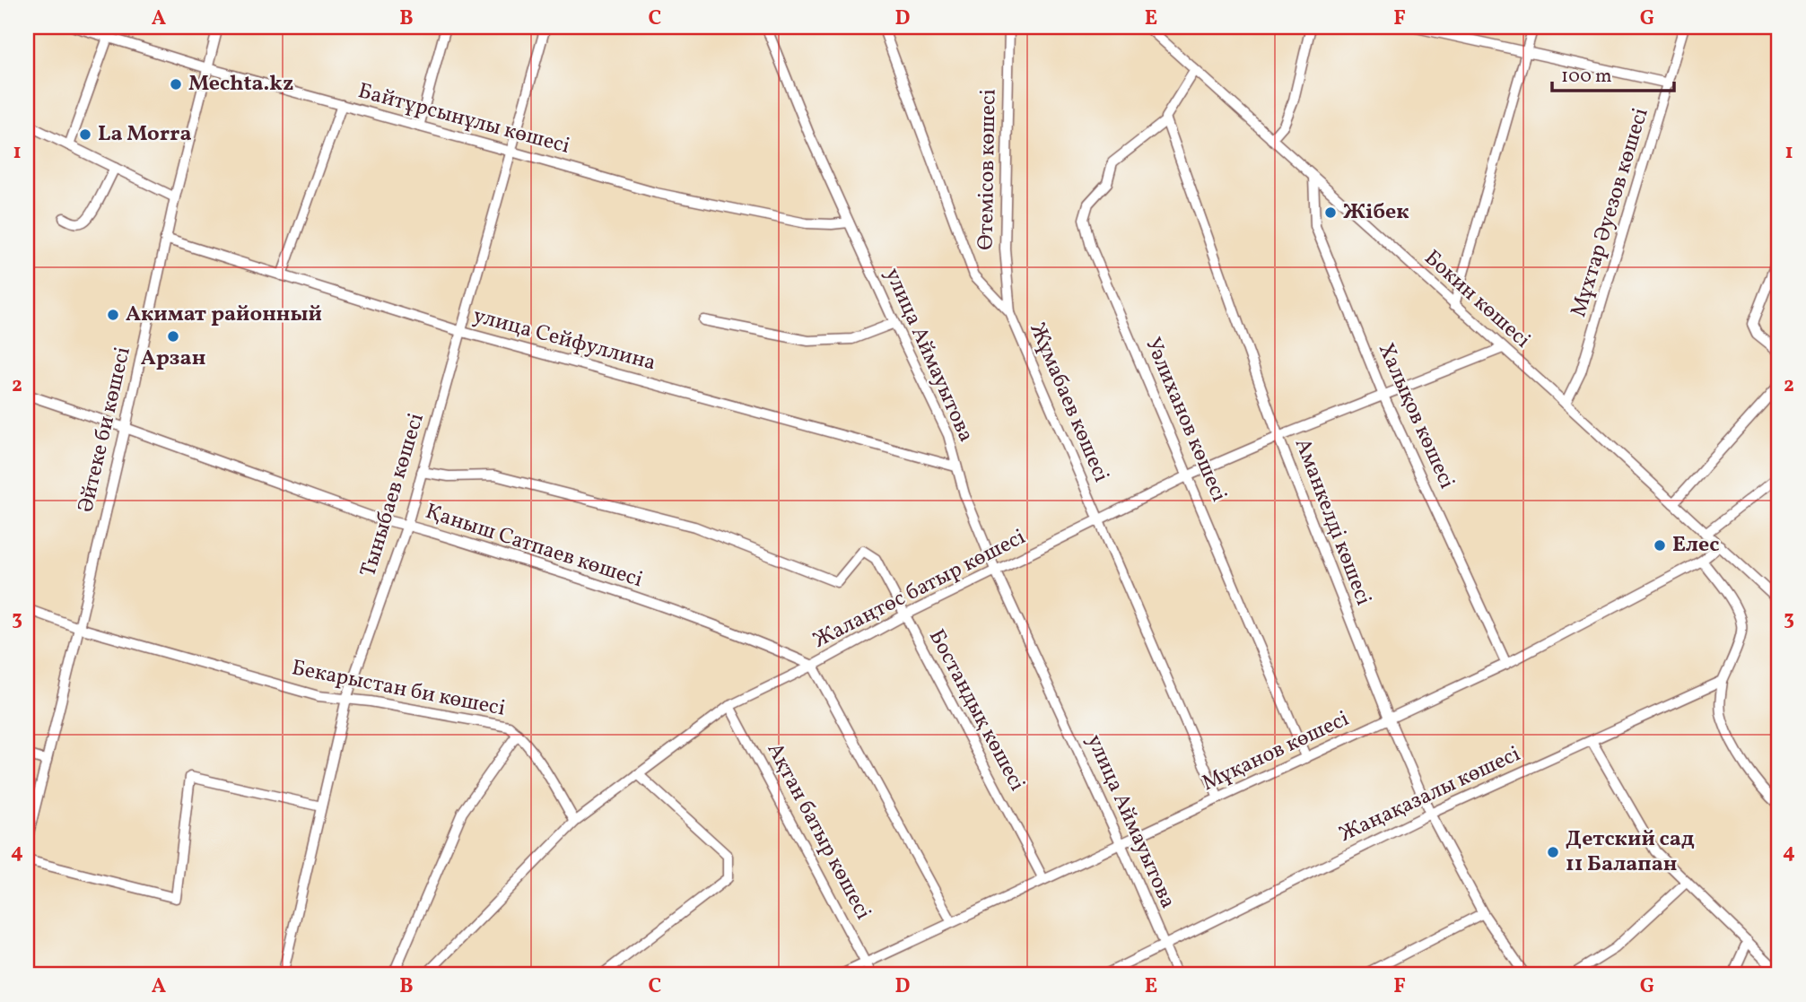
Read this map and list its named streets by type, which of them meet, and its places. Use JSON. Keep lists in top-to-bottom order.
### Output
{
  "streets": {
    "street": [
      "Байтұрсынұлы көшесі",
      "Өтемісов көшесі",
      "Мұхтар Әуезов көшесі",
      "Бокин көшесі",
      "улица Сейфуллина",
      "улица Аймауытова",
      "Жұмабаев көшесі",
      "Халықов көшесі",
      "Уәлиханов көшесі",
      "Әйтеке би көшесі",
      "Тыныбаев көшесі",
      "Аманкелді көшесі",
      "Қаныш Сатпаев көшесі",
      "Жалаңтөс батыр көшесі",
      "Бекарыстан би көшесі",
      "Бостандық көшесі",
      "Мұқанов көшесі",
      "Жаңақазалы көшесі",
      "Ақтан батыр көшесі"
    ]
  },
  "crossings": [
    ["Байтұрсынұлы көшесі", "улица Аймауытова"],
    ["Байтұрсынұлы көшесі", "Әйтеке би көшесі"],
    ["Байтұрсынұлы көшесі", "Тыныбаев көшесі"],
    ["Өтемісов көшесі", "Жұмабаев көшесі"],
    ["Мұхтар Әуезов көшесі", "Бокин көшесі"],
    ["Бокин көшесі", "Халықов көшесі"],
    ["Бокин көшесі", "Жалаңтөс батыр көшесі"],
    ["Бокин көшесі", "Мұқанов көшесі"],
    ["улица Сейфуллина", "улица Аймауытова"],
    ["улица Сейфуллина", "Әйтеке би көшесі"],
    ["улица Сейфуллина", "Тыныбаев көшесі"],
    ["улица Аймауытова", "Жалаңтөс батыр көшесі"],
    ["улица Аймауытова", "Мұқанов көшесі"],
    ["улица Аймауытова", "Жаңақазалы көшесі"],
    ["Жұмабаев көшесі", "Жалаңтөс батыр көшесі"],
    ["Жұмабаев көшесі", "Мұқанов көшесі"],
    ["Халықов көшесі", "Жалаңтөс батыр көшесі"],
    ["Халықов көшесі", "Мұқанов көшесі"],
    ["Уәлиханов көшесі", "Аманкелді көшесі"],
    ["Уәлиханов көшесі", "Жалаңтөс батыр көшесі"],
    ["Уәлиханов көшесі", "Мұқанов көшесі"],
    ["Әйтеке би көшесі", "Қаныш Сатпаев көшесі"],
    ["Әйтеке би көшесі", "Бекарыстан би көшесі"],
    ["Тыныбаев көшесі", "Қаныш Сатпаев көшесі"],
    ["Тыныбаев көшесі", "Бекарыстан би көшесі"],
    ["Тыныбаев көшесі", "Бостандық көшесі"],
    ["Аманкелді көшесі", "Жалаңтөс батыр көшесі"],
    ["Аманкелді көшесі", "Мұқанов көшесі"],
    ["Аманкелді көшесі", "Жаңақазалы көшесі"],
    ["Қаныш Сатпаев көшесі", "Жалаңтөс батыр көшесі"],
    ["Жалаңтөс батыр көшесі", "Бекарыстан би көшесі"],
    ["Жалаңтөс батыр көшесі", "Бостандық көшесі"],
    ["Жалаңтөс батыр көшесі", "Ақтан батыр көшесі"],
    ["Бостандық көшесі", "Мұқанов көшесі"],
    ["Мұқанов көшесі", "Ақтан батыр көшесі"]
  ],
  "places": [
    "Mechta.kz",
    "La Morra",
    "Жібек",
    "Акимат районный",
    "Арзан",
    "Елес",
    "Детский сад 11 Балапан"
  ],
  "scale_bar": "100 m",
  "grid": {
    "columns": [
      "A",
      "B",
      "C",
      "D",
      "E",
      "F",
      "G"
    ],
    "rows": [
      "1",
      "2",
      "3",
      "4"
    ]
  }
}
